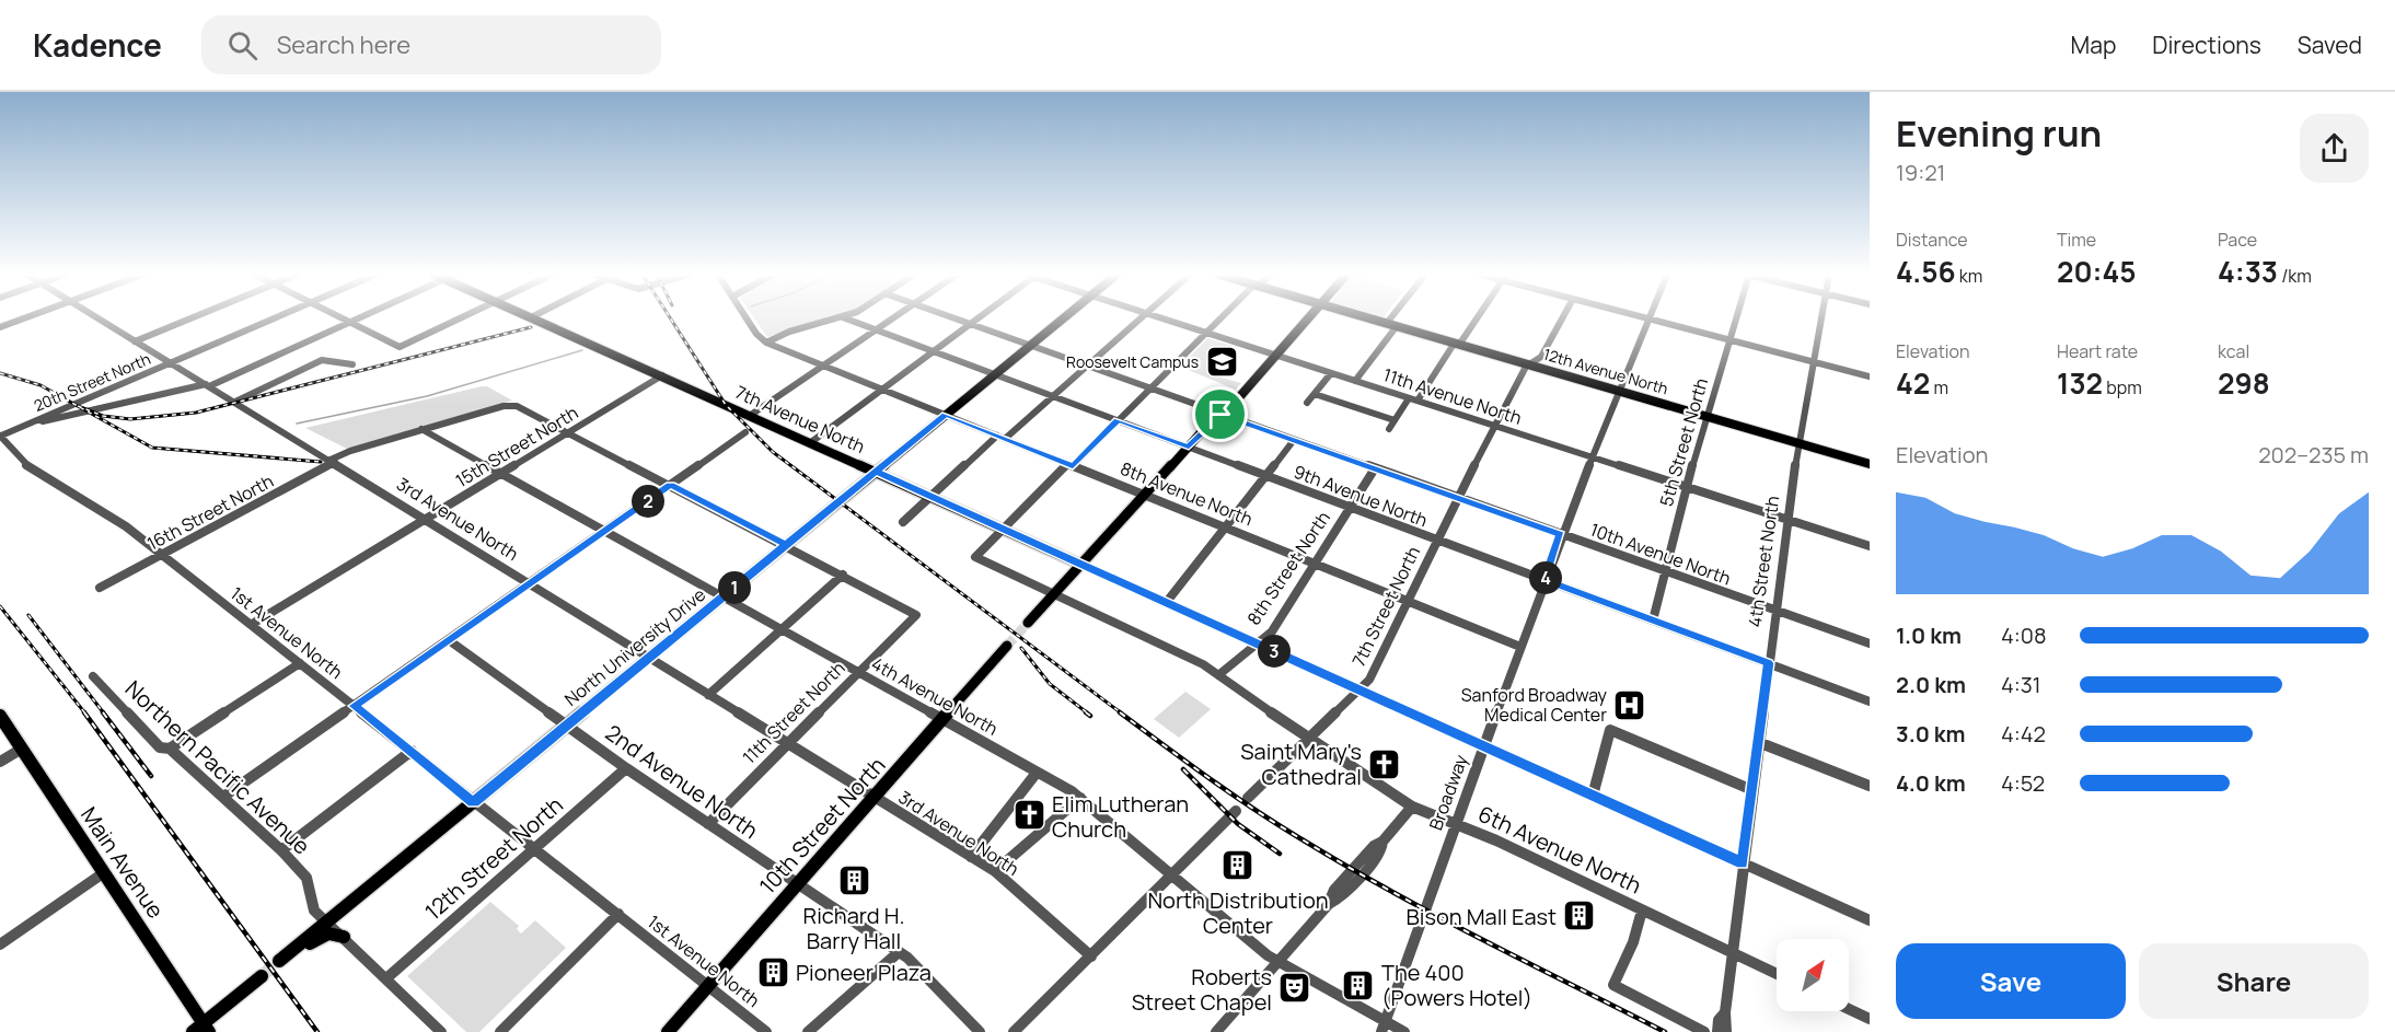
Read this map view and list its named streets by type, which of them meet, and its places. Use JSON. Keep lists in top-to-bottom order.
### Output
{
  "streets": {
    "main road": [
      "12th Avenue North",
      "7th Avenue North",
      "North University Drive",
      "10th Street North",
      "Main Avenue"
    ],
    "street": [
      "20th Street North",
      "11th Avenue North",
      "5th Street North",
      "15th Street North",
      "8th Avenue North",
      "9th Avenue North",
      "16th Street North",
      "3rd Avenue North",
      "10th Avenue North",
      "4th Street North",
      "8th Street North",
      "7th Street North",
      "1st Avenue North",
      "4th Avenue North",
      "11th Street North",
      "Northern Pacific Avenue",
      "2nd Avenue North",
      "Broadway",
      "6th Avenue North",
      "12th Street North"
    ]
  },
  "crossings": [
    ["12th Avenue North", "5th Street North"],
    ["12th Avenue North", "4th Street North"],
    ["12th Avenue North", "7th Street North"],
    ["12th Avenue North", "Broadway"],
    ["20th Street North", "3rd Avenue North"],
    ["20th Street North", "1st Avenue North"],
    ["11th Avenue North", "5th Street North"],
    ["11th Avenue North", "4th Street North"],
    ["11th Avenue North", "7th Street North"],
    ["11th Avenue North", "Broadway"],
    ["7th Avenue North", "15th Street North"],
    ["7th Avenue North", "4th Street North"],
    ["7th Avenue North", "8th Street North"],
    ["7th Avenue North", "7th Street North"],
    ["7th Avenue North", "North University Drive"],
    ["7th Avenue North", "Broadway"],
    ["7th Avenue North", "6th Avenue North"],
    ["5th Street North", "9th Avenue North"],
    ["5th Street North", "10th Avenue North"],
    ["15th Street North", "16th Street North"],
    ["15th Street North", "3rd Avenue North"],
    ["15th Street North", "1st Avenue North"],
    ["15th Street North", "4th Avenue North"],
    ["8th Avenue North", "8th Street North"],
    ["8th Avenue North", "7th Street North"],
    ["8th Avenue North", "North University Drive"],
    ["8th Avenue North", "Broadway"],
    ["9th Avenue North", "4th Street North"],
    ["9th Avenue North", "8th Street North"],
    ["9th Avenue North", "7th Street North"],
    ["9th Avenue North", "North University Drive"],
    ["9th Avenue North", "Broadway"],
    ["16th Street North", "3rd Avenue North"],
    ["16th Street North", "1st Avenue North"],
    ["16th Street North", "4th Avenue North"],
    ["3rd Avenue North", "North University Drive"],
    ["3rd Avenue North", "11th Street North"],
    ["3rd Avenue North", "10th Street North"],
    ["10th Avenue North", "4th Street North"],
    ["10th Avenue North", "8th Street North"],
    ["10th Avenue North", "7th Street North"],
    ["10th Avenue North", "North University Drive"],
    ["10th Avenue North", "Broadway"],
    ["4th Street North", "6th Avenue North"],
    ["8th Street North", "6th Avenue North"],
    ["7th Street North", "6th Avenue North"],
    ["1st Avenue North", "North University Drive"],
    ["1st Avenue North", "10th Street North"],
    ["1st Avenue North", "12th Street North"],
    ["North University Drive", "4th Avenue North"],
    ["North University Drive", "Northern Pacific Avenue"],
    ["North University Drive", "2nd Avenue North"],
    ["4th Avenue North", "11th Street North"],
    ["4th Avenue North", "Broadway"],
    ["4th Avenue North", "10th Street North"],
    ["11th Street North", "2nd Avenue North"],
    ["Northern Pacific Avenue", "12th Street North"],
    ["2nd Avenue North", "10th Street North"],
    ["2nd Avenue North", "12th Street North"],
    ["Broadway", "6th Avenue North"]
  ],
  "places": {
    "school or university": ["Roosevelt Campus"],
    "hospital": ["Sanford Broadway Medical Center"],
    "church": ["Saint Mary's Cathedral", "Elim Lutheran Church"],
    "building": [
      "North Distribution Center",
      "Richard H. Barry Hall",
      "Bison Mall East",
      "Pioneer Plaza",
      "The 400 (Powers Hotel)"
    ],
    "theatre": ["Roberts Street Chapel"]
  },
  "north": "top right",
  "page": {
    "header": "Kadence",
    "search": "Search here",
    "nav": ["Map", "Directions", "Saved"],
    "heading": ["Evening run", "19:21"],
    "stats": [
      ["Distance", "4.56 km"],
      ["Time", "20:45"],
      ["Pace", "4:33 /km"],
      ["Elevation", "42 m"],
      ["Heart rate", "132 bpm"],
      ["kcal", "298"]
    ],
    "chart": ["Elevation", "202–235 m"],
    "pins": [
      "2",
      "4",
      "1",
      "3"
    ],
    "list": [
      {
        "name": "1.0 km",
        "note": "4:08"
      },
      {
        "name": "2.0 km",
        "note": "4:31"
      },
      {
        "name": "3.0 km",
        "note": "4:42"
      },
      {
        "name": "4.0 km",
        "note": "4:52"
      }
    ],
    "buttons": ["Save", "Share"]
  }
}
